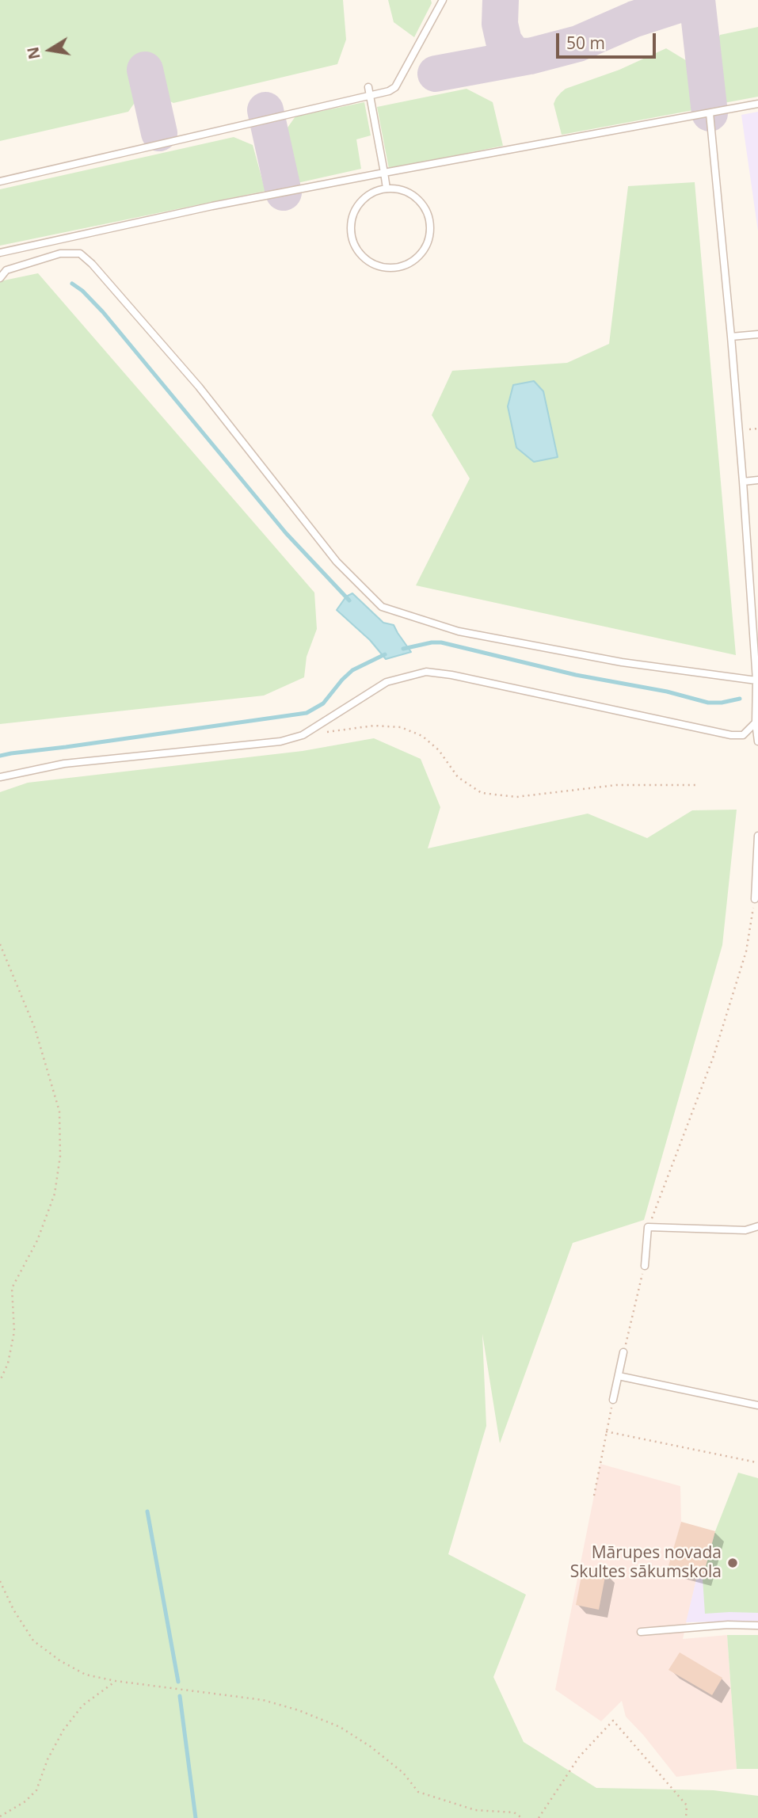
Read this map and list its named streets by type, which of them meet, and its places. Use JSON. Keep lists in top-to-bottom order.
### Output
{
  "places": ["Mārupes novada Skultes sākumskola"],
  "scale_bar": "50 m",
  "north": "left"
}
